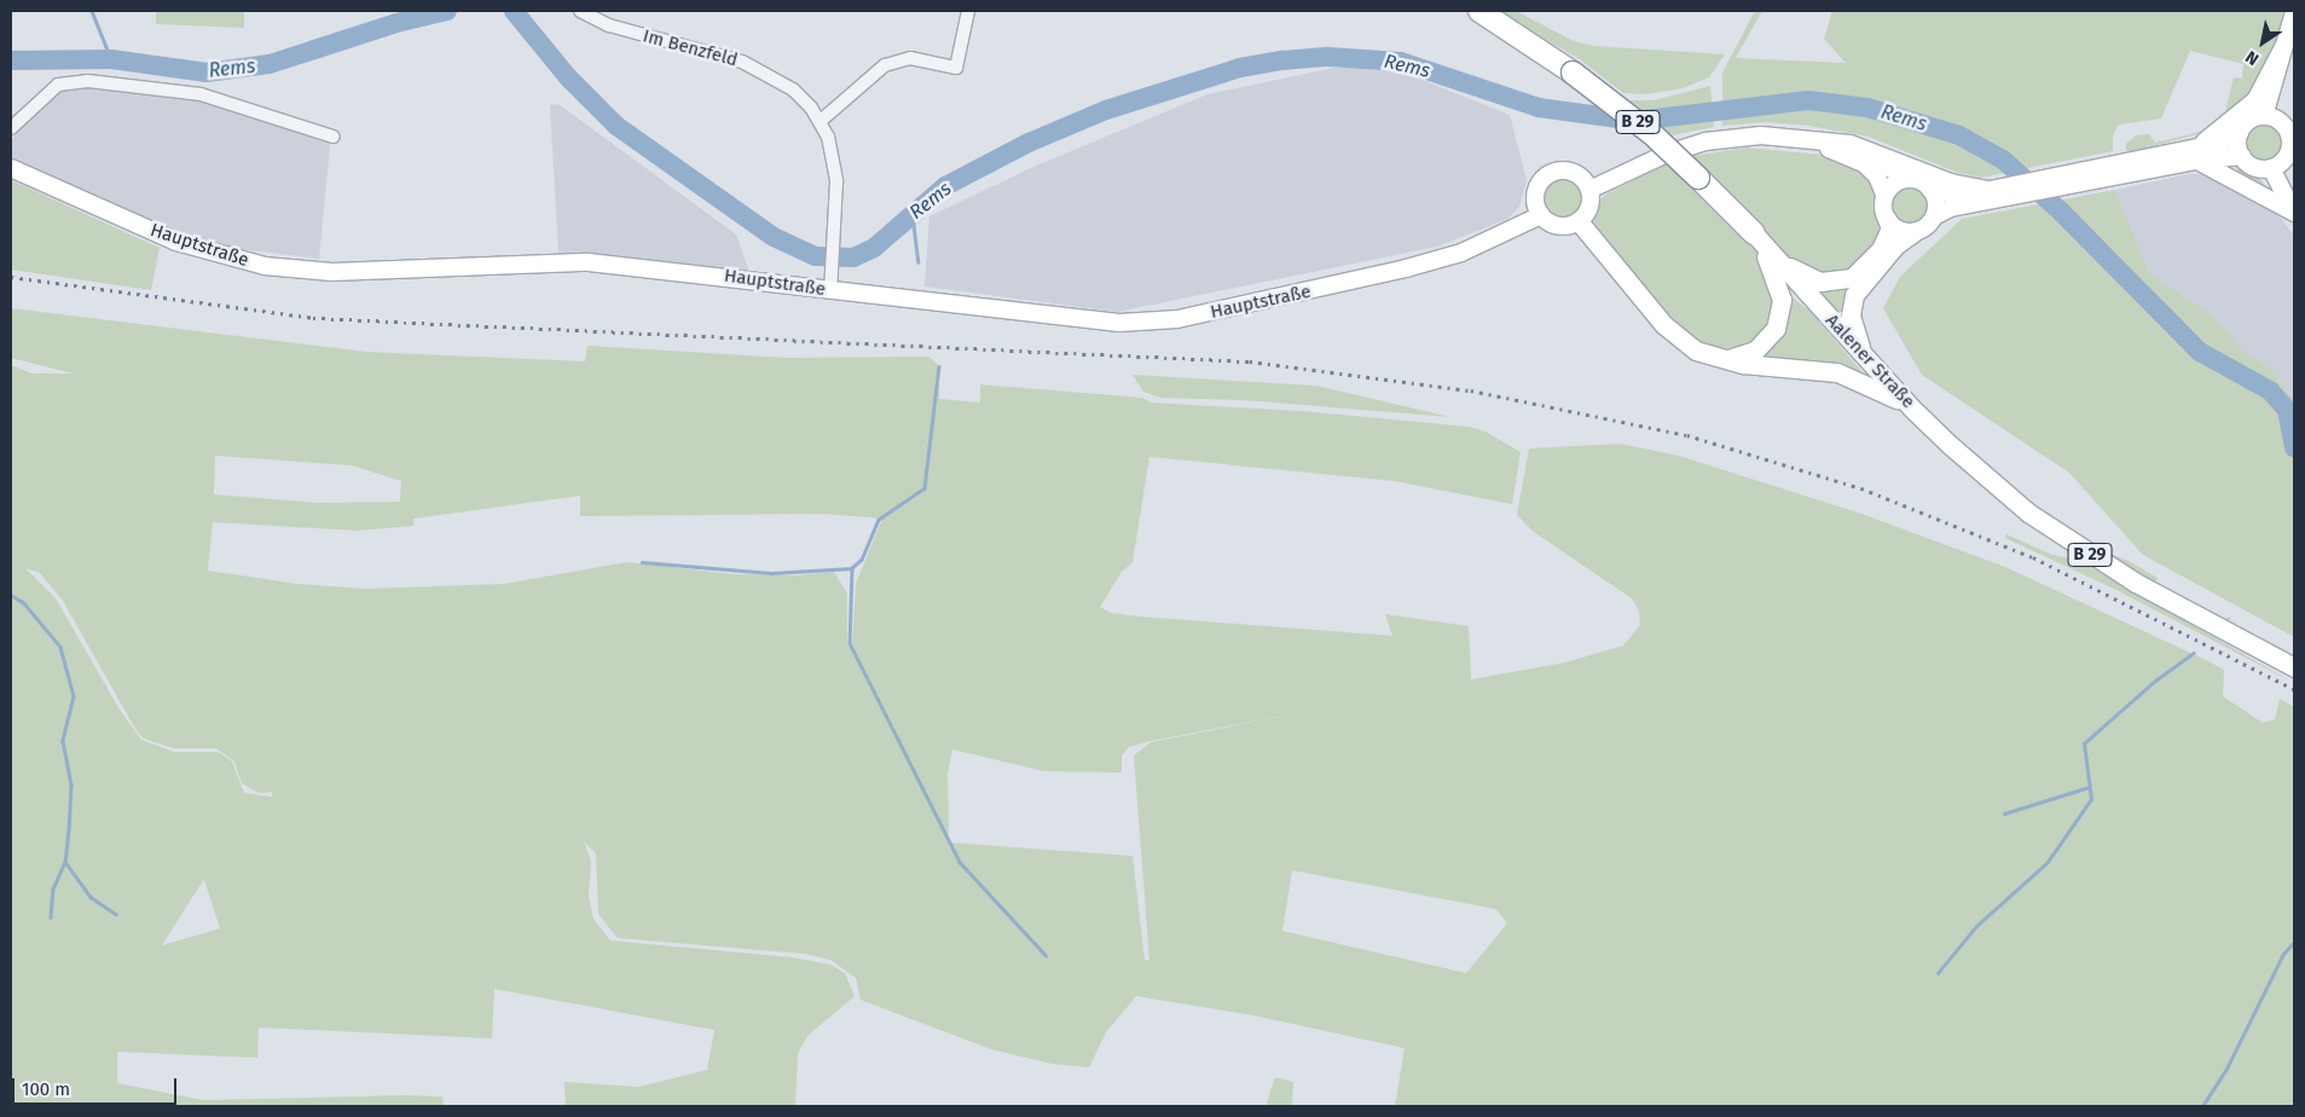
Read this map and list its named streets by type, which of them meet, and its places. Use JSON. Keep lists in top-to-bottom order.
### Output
{
  "streets": {
    "highway": ["B 29", "Aalener Straße"],
    "main road": ["Hauptstraße"],
    "street": ["Im Benzfeld"]
  },
  "crossings": [
    ["Im Benzfeld", "Hauptstraße"]
  ],
  "water": ["Rems"],
  "scale_bar": "100 m",
  "north": "bottom left"
}
